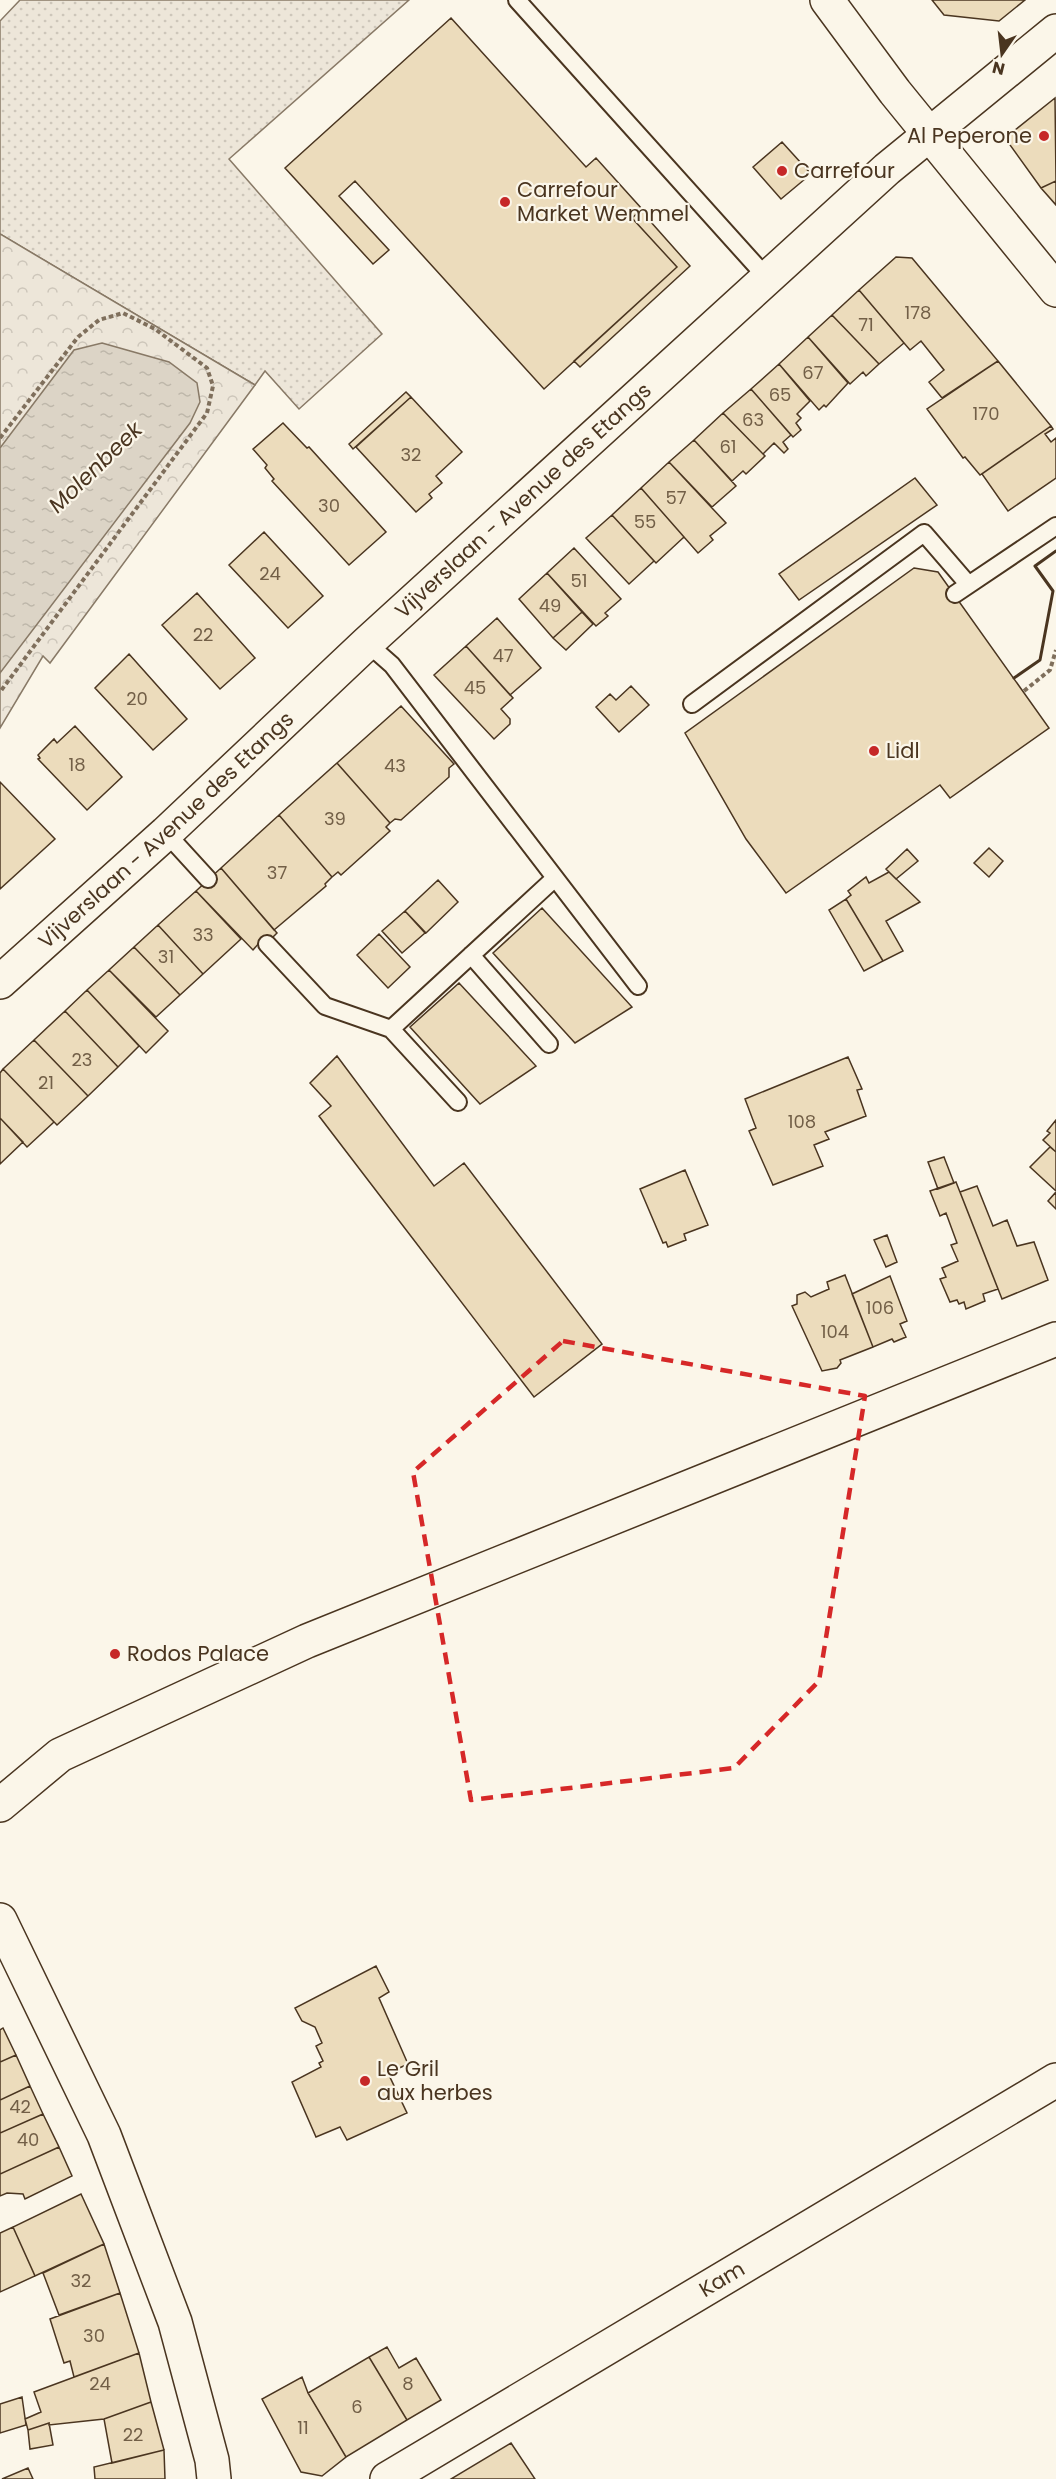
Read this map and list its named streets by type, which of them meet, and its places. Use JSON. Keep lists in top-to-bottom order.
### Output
{
  "streets": {
    "street": ["Vijverslaan - Avenue des Etangs", "Kam"]
  },
  "water": ["Molenbeek"],
  "places": [
    "Al Peperone",
    "Carrefour",
    "Carrefour Market Wemmel",
    "Lidl",
    "Rodos Palace",
    "Le Gril aux herbes"
  ],
  "house_numbers": [
    "178",
    "71",
    "67",
    "65",
    "170",
    "63",
    "61",
    "32",
    "57",
    "30",
    "55",
    "24",
    "51",
    "49",
    "22",
    "47",
    "45",
    "20",
    "18",
    "43",
    "39",
    "37",
    "33",
    "31",
    "23",
    "21",
    "108",
    "106",
    "104",
    "42",
    "40",
    "32",
    "30",
    "24",
    "8",
    "6",
    "11",
    "22"
  ],
  "north": "bottom"
}
